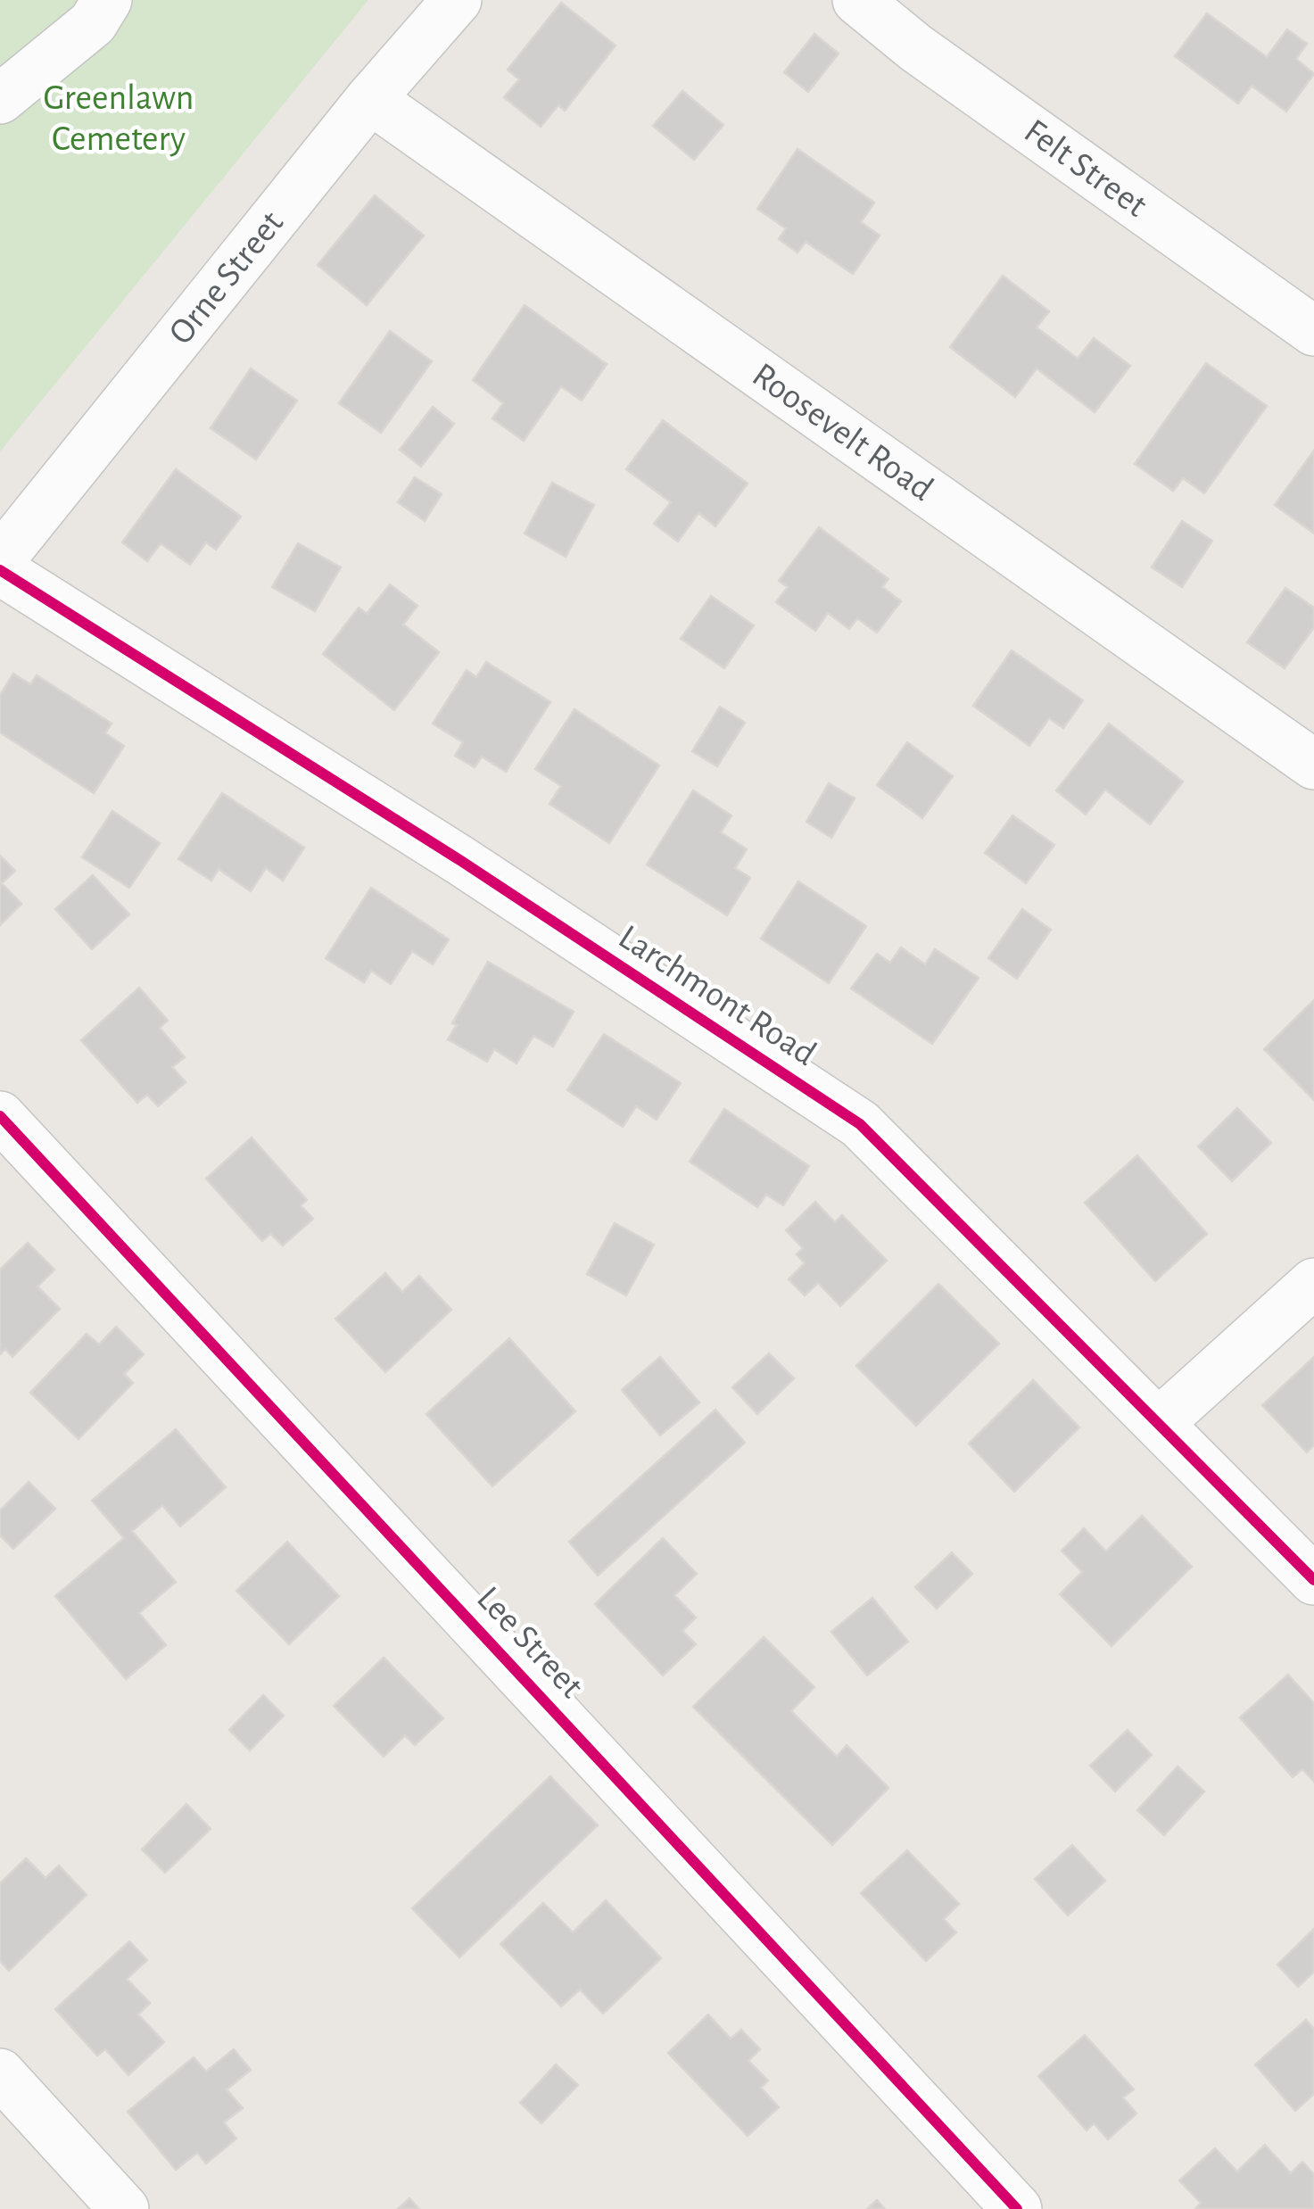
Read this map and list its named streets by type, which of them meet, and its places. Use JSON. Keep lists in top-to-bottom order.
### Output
{
  "streets": {
    "street": [
      "Felt Street",
      "Orne Street",
      "Roosevelt Road",
      "Larchmont Road",
      "Lee Street"
    ]
  },
  "crossings": [
    ["Orne Street", "Roosevelt Road"]
  ],
  "parks": ["Greenlawn Cemetery"]
}
